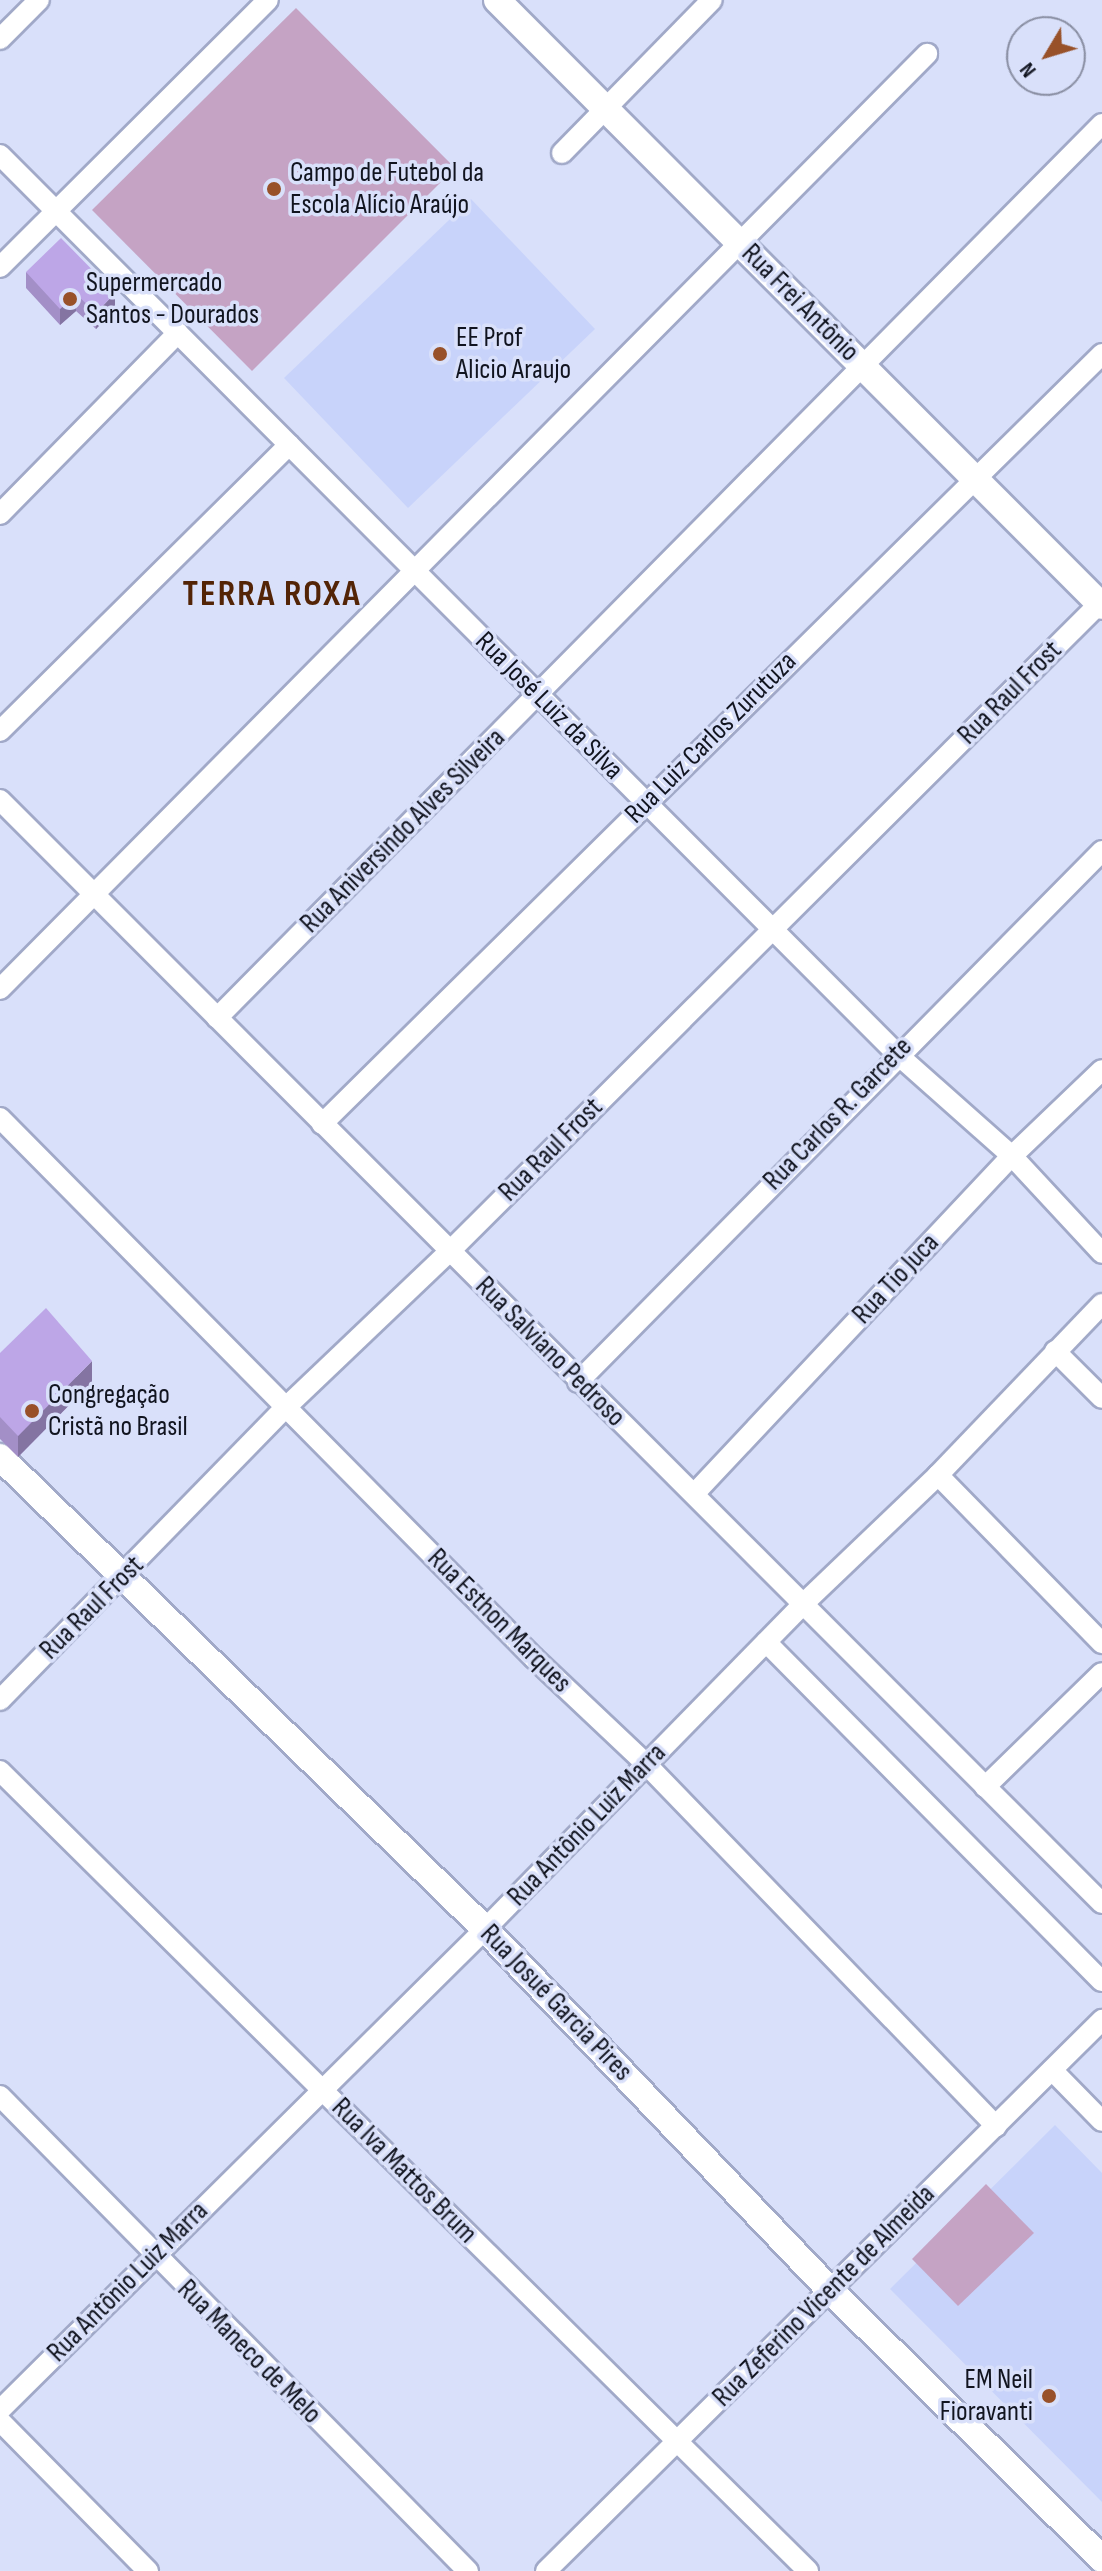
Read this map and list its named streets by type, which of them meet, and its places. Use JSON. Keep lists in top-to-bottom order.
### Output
{
  "streets": {
    "street": [
      "Rua Frei Antônio",
      "Rua Raul Frost",
      "Rua José Luiz da Silva",
      "Rua Luiz Carlos Zurutuza",
      "Rua Aniversindo Alves Silveira",
      "Rua Carlos R. Garcete",
      "Rua Tio Juca",
      "Rua Salviano Pedroso",
      "Rua Esthon Marques",
      "Rua Antônio Luiz Marra",
      "Rua Josué Garcia Pires",
      "Rua Iva Mattos Brum",
      "Rua Zeferino Vicente de Almeida",
      "Rua Maneco de Melo"
    ]
  },
  "crossings": [
    ["Rua Frei Antônio", "Rua Raul Frost"],
    ["Rua Frei Antônio", "Rua Luiz Carlos Zurutuza"],
    ["Rua Frei Antônio", "Rua Aniversindo Alves Silveira"],
    ["Rua Raul Frost", "Rua José Luiz da Silva"],
    ["Rua Raul Frost", "Rua Salviano Pedroso"],
    ["Rua Raul Frost", "Rua Esthon Marques"],
    ["Rua Raul Frost", "Rua Josué Garcia Pires"],
    ["Rua José Luiz da Silva", "Rua Luiz Carlos Zurutuza"],
    ["Rua José Luiz da Silva", "Rua Aniversindo Alves Silveira"],
    ["Rua José Luiz da Silva", "Rua Carlos R. Garcete"],
    ["Rua José Luiz da Silva", "Rua Tio Juca"],
    ["Rua Luiz Carlos Zurutuza", "Rua Salviano Pedroso"],
    ["Rua Aniversindo Alves Silveira", "Rua Salviano Pedroso"],
    ["Rua Carlos R. Garcete", "Rua Salviano Pedroso"],
    ["Rua Tio Juca", "Rua Salviano Pedroso"],
    ["Rua Salviano Pedroso", "Rua Antônio Luiz Marra"],
    ["Rua Esthon Marques", "Rua Antônio Luiz Marra"],
    ["Rua Esthon Marques", "Rua Zeferino Vicente de Almeida"],
    ["Rua Antônio Luiz Marra", "Rua Josué Garcia Pires"],
    ["Rua Antônio Luiz Marra", "Rua Iva Mattos Brum"],
    ["Rua Antônio Luiz Marra", "Rua Maneco de Melo"],
    ["Rua Josué Garcia Pires", "Rua Zeferino Vicente de Almeida"],
    ["Rua Iva Mattos Brum", "Rua Zeferino Vicente de Almeida"]
  ],
  "districts": ["TERRA ROXA"],
  "places": [
    "Campo de Futebol da Escola Alício Araújo",
    "Supermercado Santos - Dourados",
    "EE Prof Alicio Araujo",
    "Congregação Cristã no Brasil",
    "EM Neil Fioravanti"
  ],
  "north": "bottom left"
}
